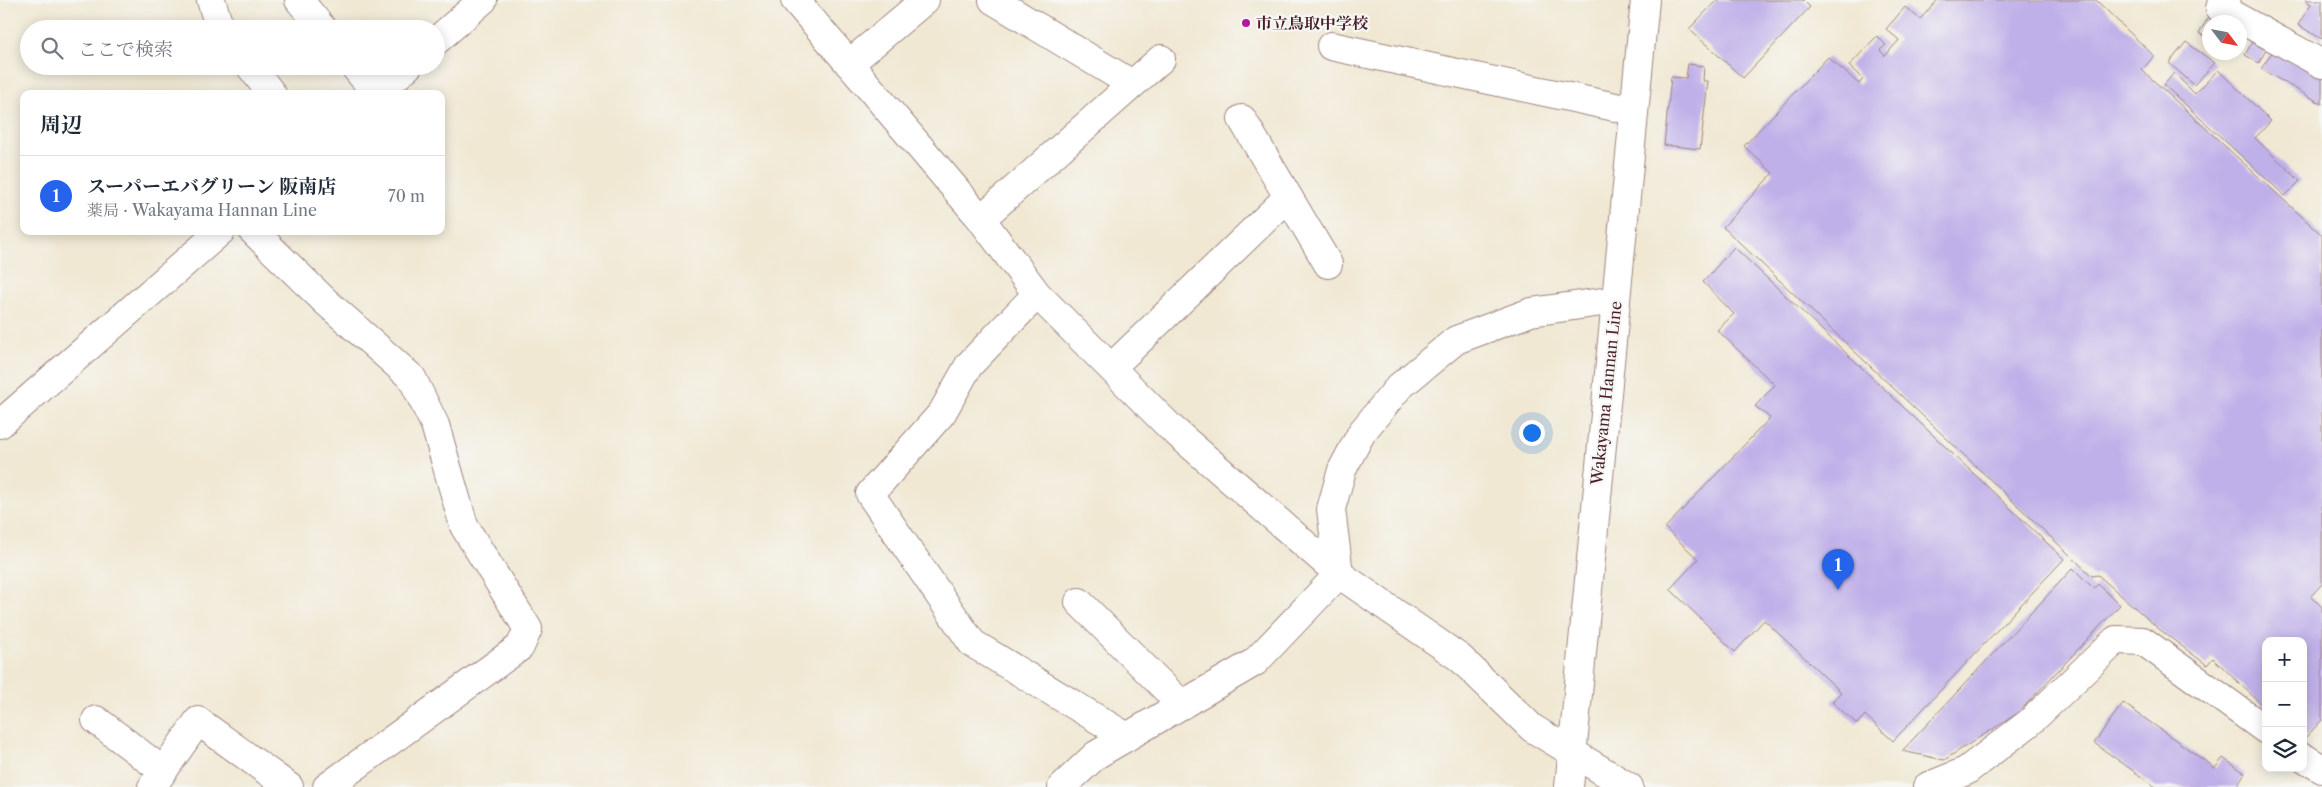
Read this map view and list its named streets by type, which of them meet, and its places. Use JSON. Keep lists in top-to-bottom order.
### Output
{
  "streets": {
    "street": ["Wakayama Hannan Line"]
  },
  "places": ["市立鳥取中学校"],
  "north": "bottom right",
  "page": {
    "search": "ここで検索",
    "heading": "周辺",
    "list": [
      {
        "mark": "1",
        "name": "スーパーエバグリーン 阪南店",
        "note": "薬局 · Wakayama Hannan Line",
        "value": "70 m"
      }
    ],
    "pins": "1",
    "map_buttons": ["+", "−"]
  }
}
